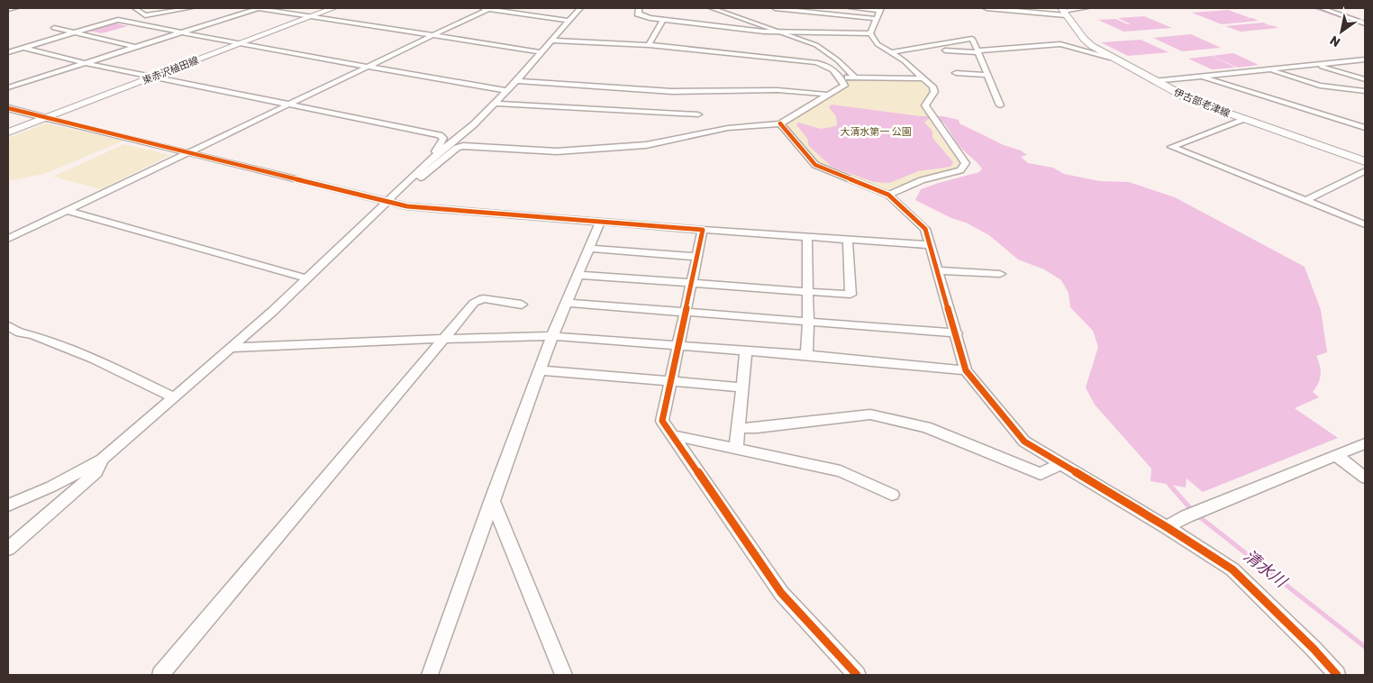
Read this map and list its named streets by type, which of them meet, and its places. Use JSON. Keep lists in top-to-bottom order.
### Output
{
  "streets": {
    "main road": ["東赤沢植田線", "伊古部老津線"]
  },
  "water": ["清水川"],
  "parks": ["大清水第一 公園"],
  "north": "bottom left"
}
